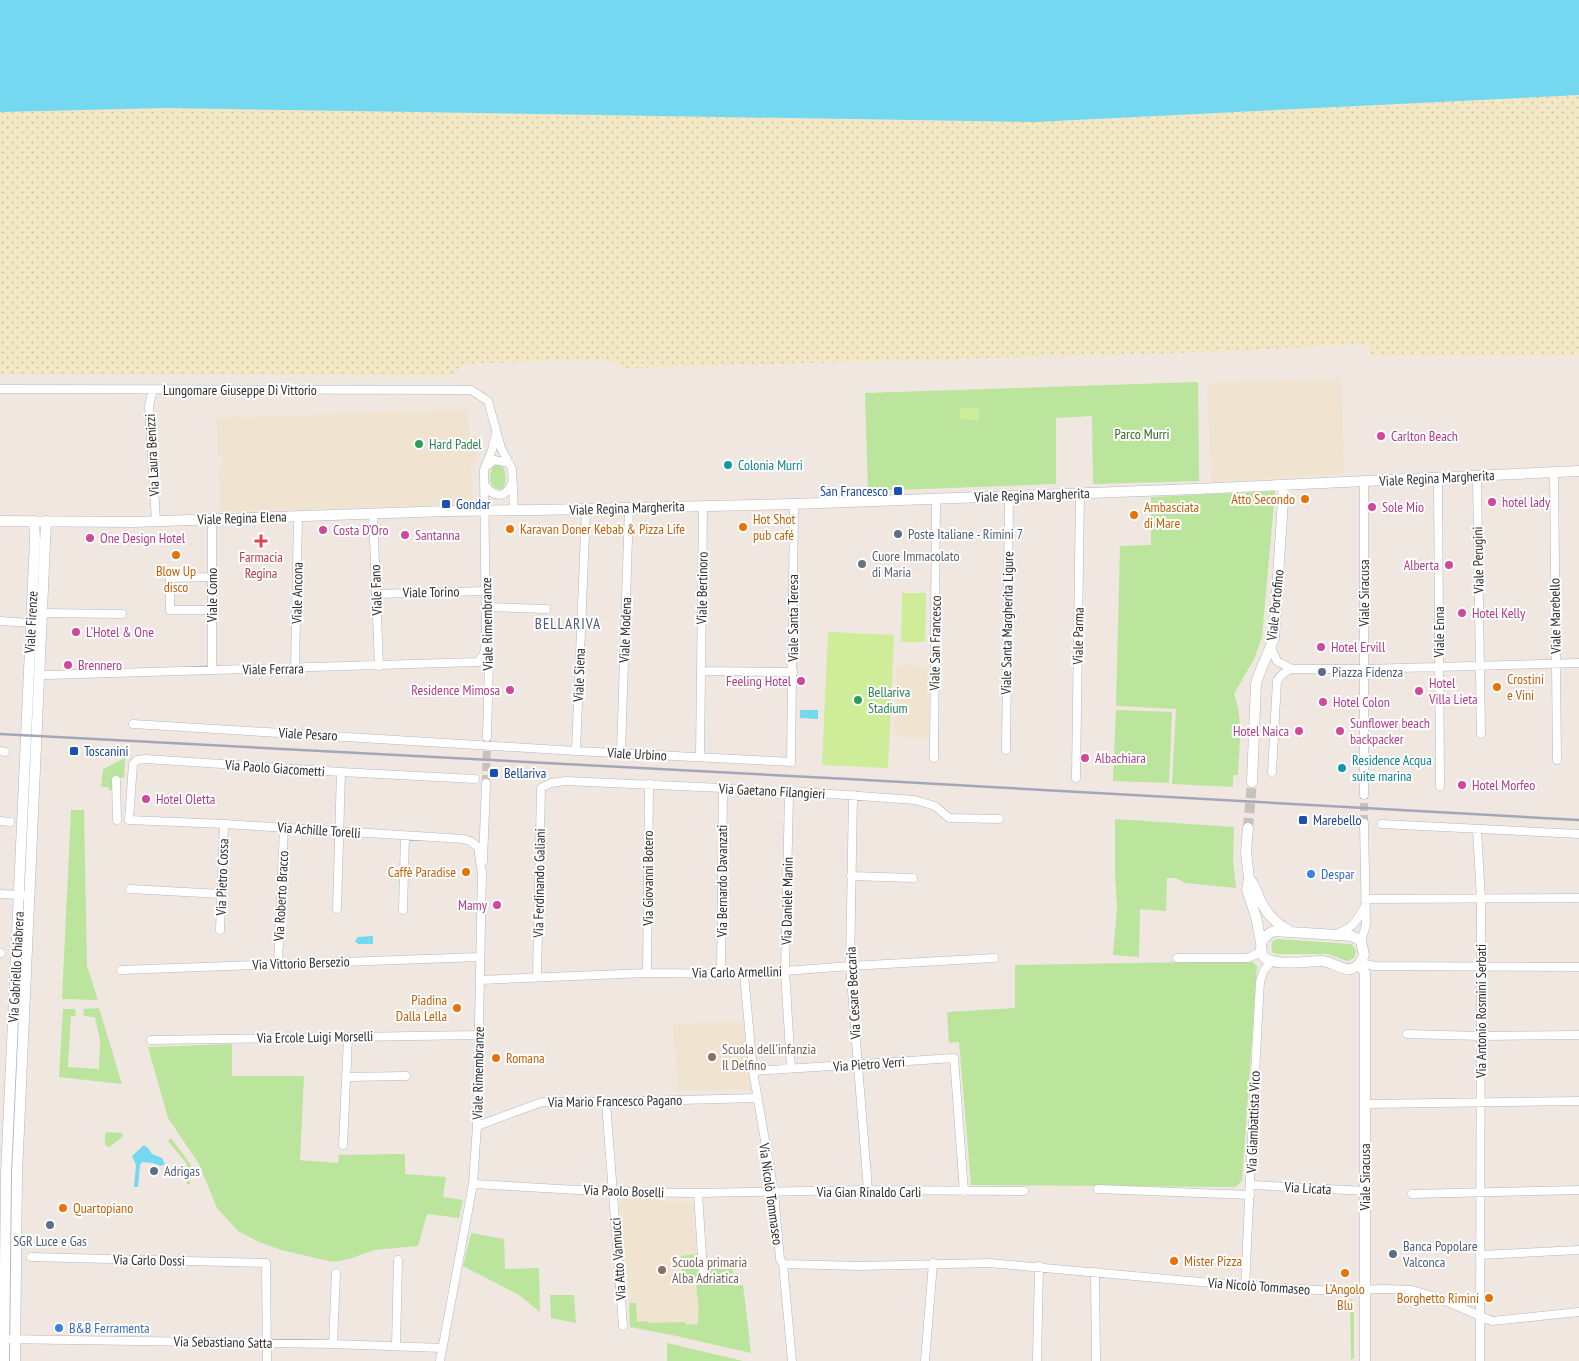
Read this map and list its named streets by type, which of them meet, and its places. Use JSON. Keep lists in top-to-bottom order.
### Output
{
  "streets": {
    "street": [
      "Lungomare Giuseppe Di Vittorio",
      "Via Laura Benizzi",
      "Viale Regina Margherita",
      "Viale Regina Elena",
      "Viale Perugini",
      "Viale Bertinoro",
      "Viale Fano",
      "Viale Torino",
      "Viale Ancona",
      "Viale Siracusa",
      "Viale Como",
      "Viale Portofino",
      "Viale Marebello",
      "Viale Santa Teresa",
      "Viale Firenze",
      "Viale Santa Margherita Ligure",
      "Viale Rimembranze",
      "Viale Modena",
      "Viale Enna",
      "Viale Parma",
      "Viale San Francesco",
      "Viale Ferrara",
      "Viale Siena",
      "Viale Pesaro",
      "Viale Urbino",
      "Via Paolo Giacometti",
      "Via Gaetano Filangieri",
      "Via Achille Torelli",
      "Via Pietro Cossa",
      "Via Giovanni Botero",
      "Via Bernardo Davanzati",
      "Via Ferdinando Galiani",
      "Via Roberto Bracco",
      "Via Daniele Manin",
      "Via Vittorio Bersezio",
      "Via Gabriello Chiabrera",
      "Via Carlo Armellini",
      "Via Cesare Beccaria",
      "Via Antonio Rosmini Serbati",
      "Via Ercole Luigi Morselli",
      "Via Pietro Verri",
      "Via Mario Francesco Pagano",
      "Via Giambattista Vico",
      "Via Licata",
      "Via Paolo Boselli",
      "Via Gian Rinaldo Carli",
      "Via Nicolò Tommaseo",
      "Via Atto Vannucci",
      "Via Carlo Dossi",
      "Via Sebastiano Satta"
    ]
  },
  "crossings": [
    ["Lungomare Giuseppe Di Vittorio", "Via Laura Benizzi"],
    ["Via Laura Benizzi", "Viale Regina Elena"],
    ["Viale Regina Margherita", "Viale Regina Elena"],
    ["Viale Regina Margherita", "Viale Perugini"],
    ["Viale Regina Margherita", "Viale Bertinoro"],
    ["Viale Regina Margherita", "Viale Siracusa"],
    ["Viale Regina Margherita", "Viale Portofino"],
    ["Viale Regina Margherita", "Viale Marebello"],
    ["Viale Regina Margherita", "Viale Santa Teresa"],
    ["Viale Regina Margherita", "Viale Santa Margherita Ligure"],
    ["Viale Regina Margherita", "Viale Rimembranze"],
    ["Viale Regina Margherita", "Viale Modena"],
    ["Viale Regina Margherita", "Viale Enna"],
    ["Viale Regina Margherita", "Viale Parma"],
    ["Viale Regina Margherita", "Viale San Francesco"],
    ["Viale Regina Margherita", "Viale Siena"],
    ["Viale Regina Elena", "Viale Fano"],
    ["Viale Regina Elena", "Viale Ancona"],
    ["Viale Regina Elena", "Viale Como"],
    ["Viale Regina Elena", "Viale Firenze"],
    ["Viale Regina Elena", "Viale Rimembranze"],
    ["Viale Bertinoro", "Viale Urbino"],
    ["Viale Fano", "Viale Torino"],
    ["Viale Fano", "Viale Ferrara"],
    ["Viale Torino", "Viale Rimembranze"],
    ["Viale Ancona", "Viale Ferrara"],
    ["Viale Siracusa", "Via Licata"],
    ["Viale Siracusa", "Via Nicolò Tommaseo"],
    ["Viale Como", "Viale Ferrara"],
    ["Viale Santa Teresa", "Viale Urbino"],
    ["Viale Firenze", "Via Gabriello Chiabrera"],
    ["Viale Rimembranze", "Viale Ferrara"],
    ["Viale Rimembranze", "Via Achille Torelli"],
    ["Viale Rimembranze", "Via Vittorio Bersezio"],
    ["Viale Rimembranze", "Via Carlo Armellini"],
    ["Viale Rimembranze", "Via Ercole Luigi Morselli"],
    ["Viale Rimembranze", "Via Mario Francesco Pagano"],
    ["Viale Rimembranze", "Via Paolo Boselli"],
    ["Viale Rimembranze", "Via Sebastiano Satta"],
    ["Viale Modena", "Viale Urbino"],
    ["Viale Siena", "Viale Urbino"],
    ["Viale Pesaro", "Viale Urbino"],
    ["Via Paolo Giacometti", "Via Achille Torelli"],
    ["Via Gaetano Filangieri", "Via Giovanni Botero"],
    ["Via Gaetano Filangieri", "Via Bernardo Davanzati"],
    ["Via Gaetano Filangieri", "Via Ferdinando Galiani"],
    ["Via Gaetano Filangieri", "Via Daniele Manin"],
    ["Via Gaetano Filangieri", "Via Cesare Beccaria"],
    ["Via Achille Torelli", "Via Pietro Cossa"],
    ["Via Achille Torelli", "Via Roberto Bracco"],
    ["Via Giovanni Botero", "Via Carlo Armellini"],
    ["Via Bernardo Davanzati", "Via Carlo Armellini"],
    ["Via Ferdinando Galiani", "Via Carlo Armellini"],
    ["Via Roberto Bracco", "Via Vittorio Bersezio"],
    ["Via Daniele Manin", "Via Carlo Armellini"],
    ["Via Daniele Manin", "Via Pietro Verri"],
    ["Via Gabriello Chiabrera", "Via Sebastiano Satta"],
    ["Via Carlo Armellini", "Via Cesare Beccaria"],
    ["Via Carlo Armellini", "Via Nicolò Tommaseo"],
    ["Via Cesare Beccaria", "Via Pietro Verri"],
    ["Via Cesare Beccaria", "Via Gian Rinaldo Carli"],
    ["Via Antonio Rosmini Serbati", "Via Nicolò Tommaseo"],
    ["Via Pietro Verri", "Via Gian Rinaldo Carli"],
    ["Via Pietro Verri", "Via Nicolò Tommaseo"],
    ["Via Mario Francesco Pagano", "Via Nicolò Tommaseo"],
    ["Via Mario Francesco Pagano", "Via Atto Vannucci"],
    ["Via Giambattista Vico", "Via Licata"],
    ["Via Giambattista Vico", "Via Nicolò Tommaseo"],
    ["Via Paolo Boselli", "Via Gian Rinaldo Carli"],
    ["Via Paolo Boselli", "Via Nicolò Tommaseo"],
    ["Via Paolo Boselli", "Via Atto Vannucci"],
    ["Via Gian Rinaldo Carli", "Via Nicolò Tommaseo"],
    ["Via Carlo Dossi", "Via Sebastiano Satta"]
  ],
  "districts": ["BELLARIVA"],
  "parks": ["Parco Murri"],
  "places": {
    "other": [
      "Carlton Beach",
      "Hard Padel",
      "Colonia Murri",
      "Atto Secondo",
      "hotel lady",
      "Sole Mio",
      "Ambasciata di Mare",
      "Hot Shot pub café",
      "Karavan Doner Kebab & Pizza Life",
      "Costa D’Oro",
      "Poste Italiane - Rimini 7",
      "Santanna",
      "One Design Hotel",
      "Blow Up disco",
      "Cuore Immacolato di Maria",
      "Alberta",
      "Hotel Kelly",
      "L'Hotel & One",
      "Hotel Ervill",
      "Brennero",
      "Piazza Fidenza",
      "Feeling Hotel",
      "Crostini e Vini",
      "Residence Mimosa",
      "Hotel Villa Lieta",
      "Bellariva Stadium",
      "Hotel Colon",
      "Hotel Naica",
      "Sunflower beach backpacker",
      "Albachiara",
      "Residence Acqua suite marina",
      "Hotel Morfeo",
      "Hotel Oletta",
      "Caffè Paradise",
      "Despar",
      "Mamy",
      "Piadina Dalla Lella",
      "Scuola dell'infanzia Il Delfino",
      "Romana",
      "Adrigas",
      "Quartopiano",
      "SGR Luce e Gas",
      "Banca Popolare Valconca",
      "Mister Pizza",
      "Scuola primaria Alba Adriatica",
      "L'Angolo Blu",
      "Borghetto Rimini",
      "B&B Ferramenta"
    ],
    "transit": [
      "San Francesco",
      "Gondar",
      "Toscanini",
      "Bellariva",
      "Marebello"
    ],
    "health": ["Farmacia Regina"]
  }
}
